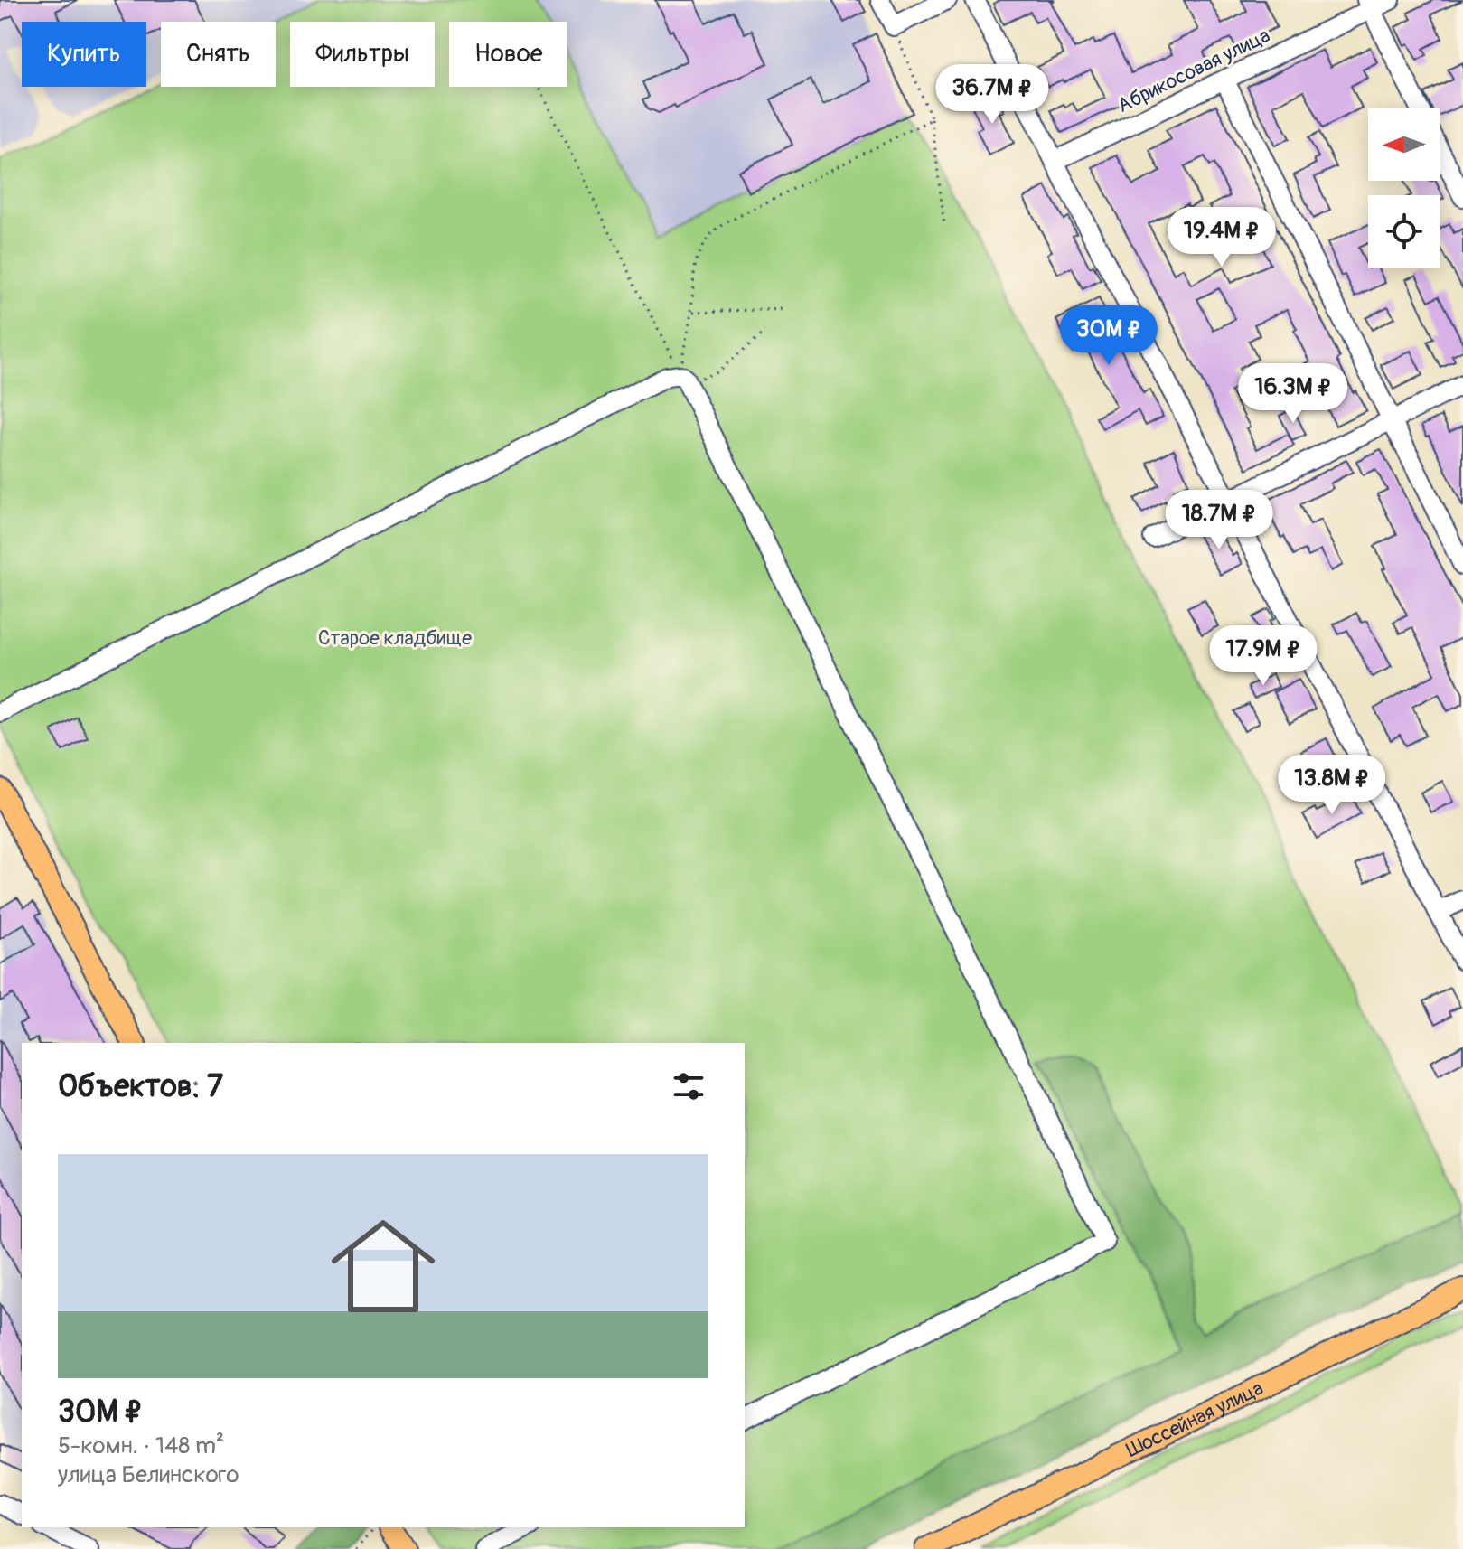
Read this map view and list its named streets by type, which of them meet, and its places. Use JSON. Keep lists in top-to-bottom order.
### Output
{
  "streets": {
    "main road": ["Шоссейная улица"],
    "street": ["Абрикосовая улица"]
  },
  "parks": ["Старое кладбище"],
  "north": "left",
  "page": {
    "chip": [
      "Купить",
      "Снять",
      "Фильтры",
      "Новое"
    ],
    "price": [
      "36.7M ₽",
      "19.4M ₽",
      "30M ₽",
      "16.3M ₽",
      "18.7M ₽",
      "17.9M ₽",
      "13.8M ₽"
    ],
    "heading": "Объектов: 7",
    "list": [
      {
        "name": "30M ₽",
        "note": "5-комн. · 148 m² · улица Белинского"
      }
    ]
  }
}
